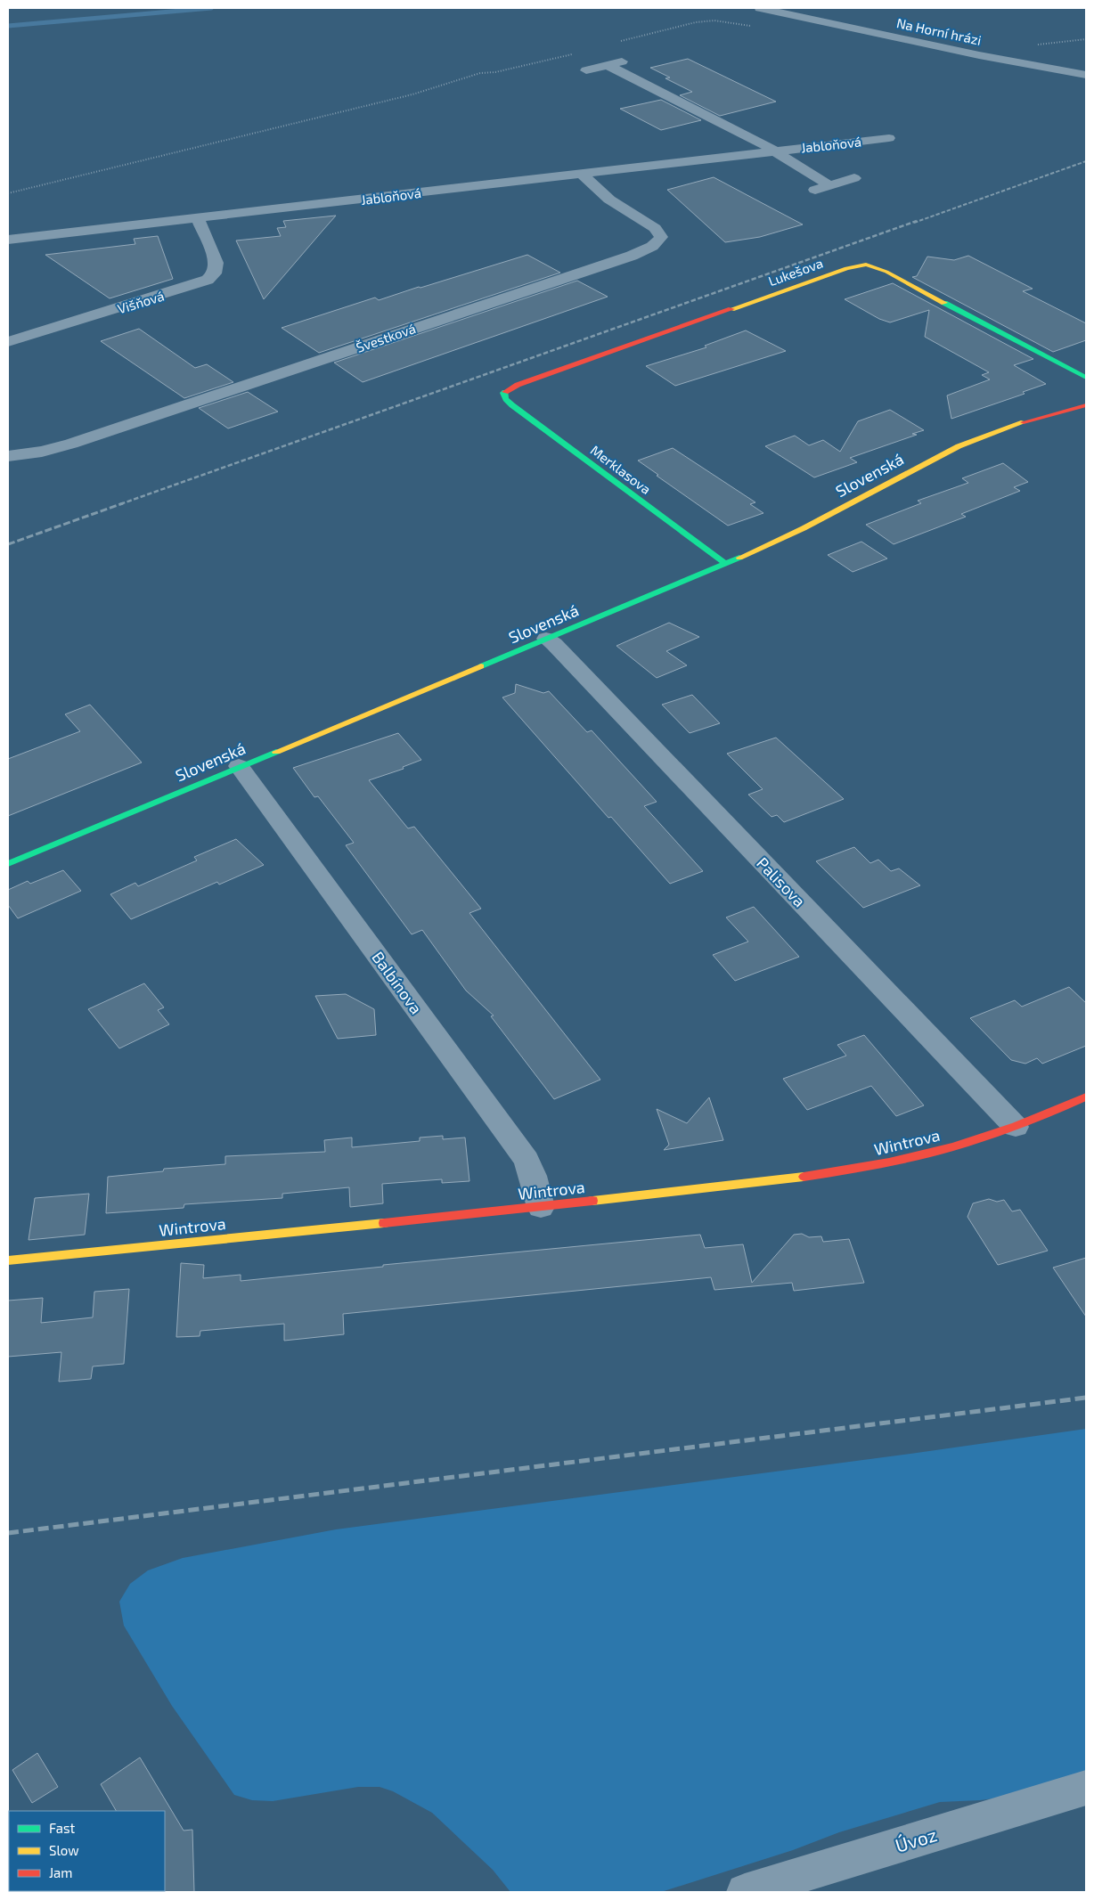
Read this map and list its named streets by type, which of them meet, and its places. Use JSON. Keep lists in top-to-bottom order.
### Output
{
  "streets": {
    "street": [
      "Na Horní hrázi",
      "Jabloňová",
      "Lukešova",
      "Višňová",
      "Švestková",
      "Merklasova",
      "Slovenská",
      "Palisova",
      "Balbínova",
      "Wintrova",
      "Úvoz"
    ]
  },
  "crossings": [
    ["Jabloňová", "Višňová"],
    ["Jabloňová", "Švestková"],
    ["Lukešova", "Merklasova"],
    ["Merklasova", "Slovenská"],
    ["Slovenská", "Palisova"],
    ["Slovenská", "Balbínova"],
    ["Palisova", "Wintrova"],
    ["Balbínova", "Wintrova"]
  ],
  "legend": ["Fast", "Slow", "Jam"]
}
